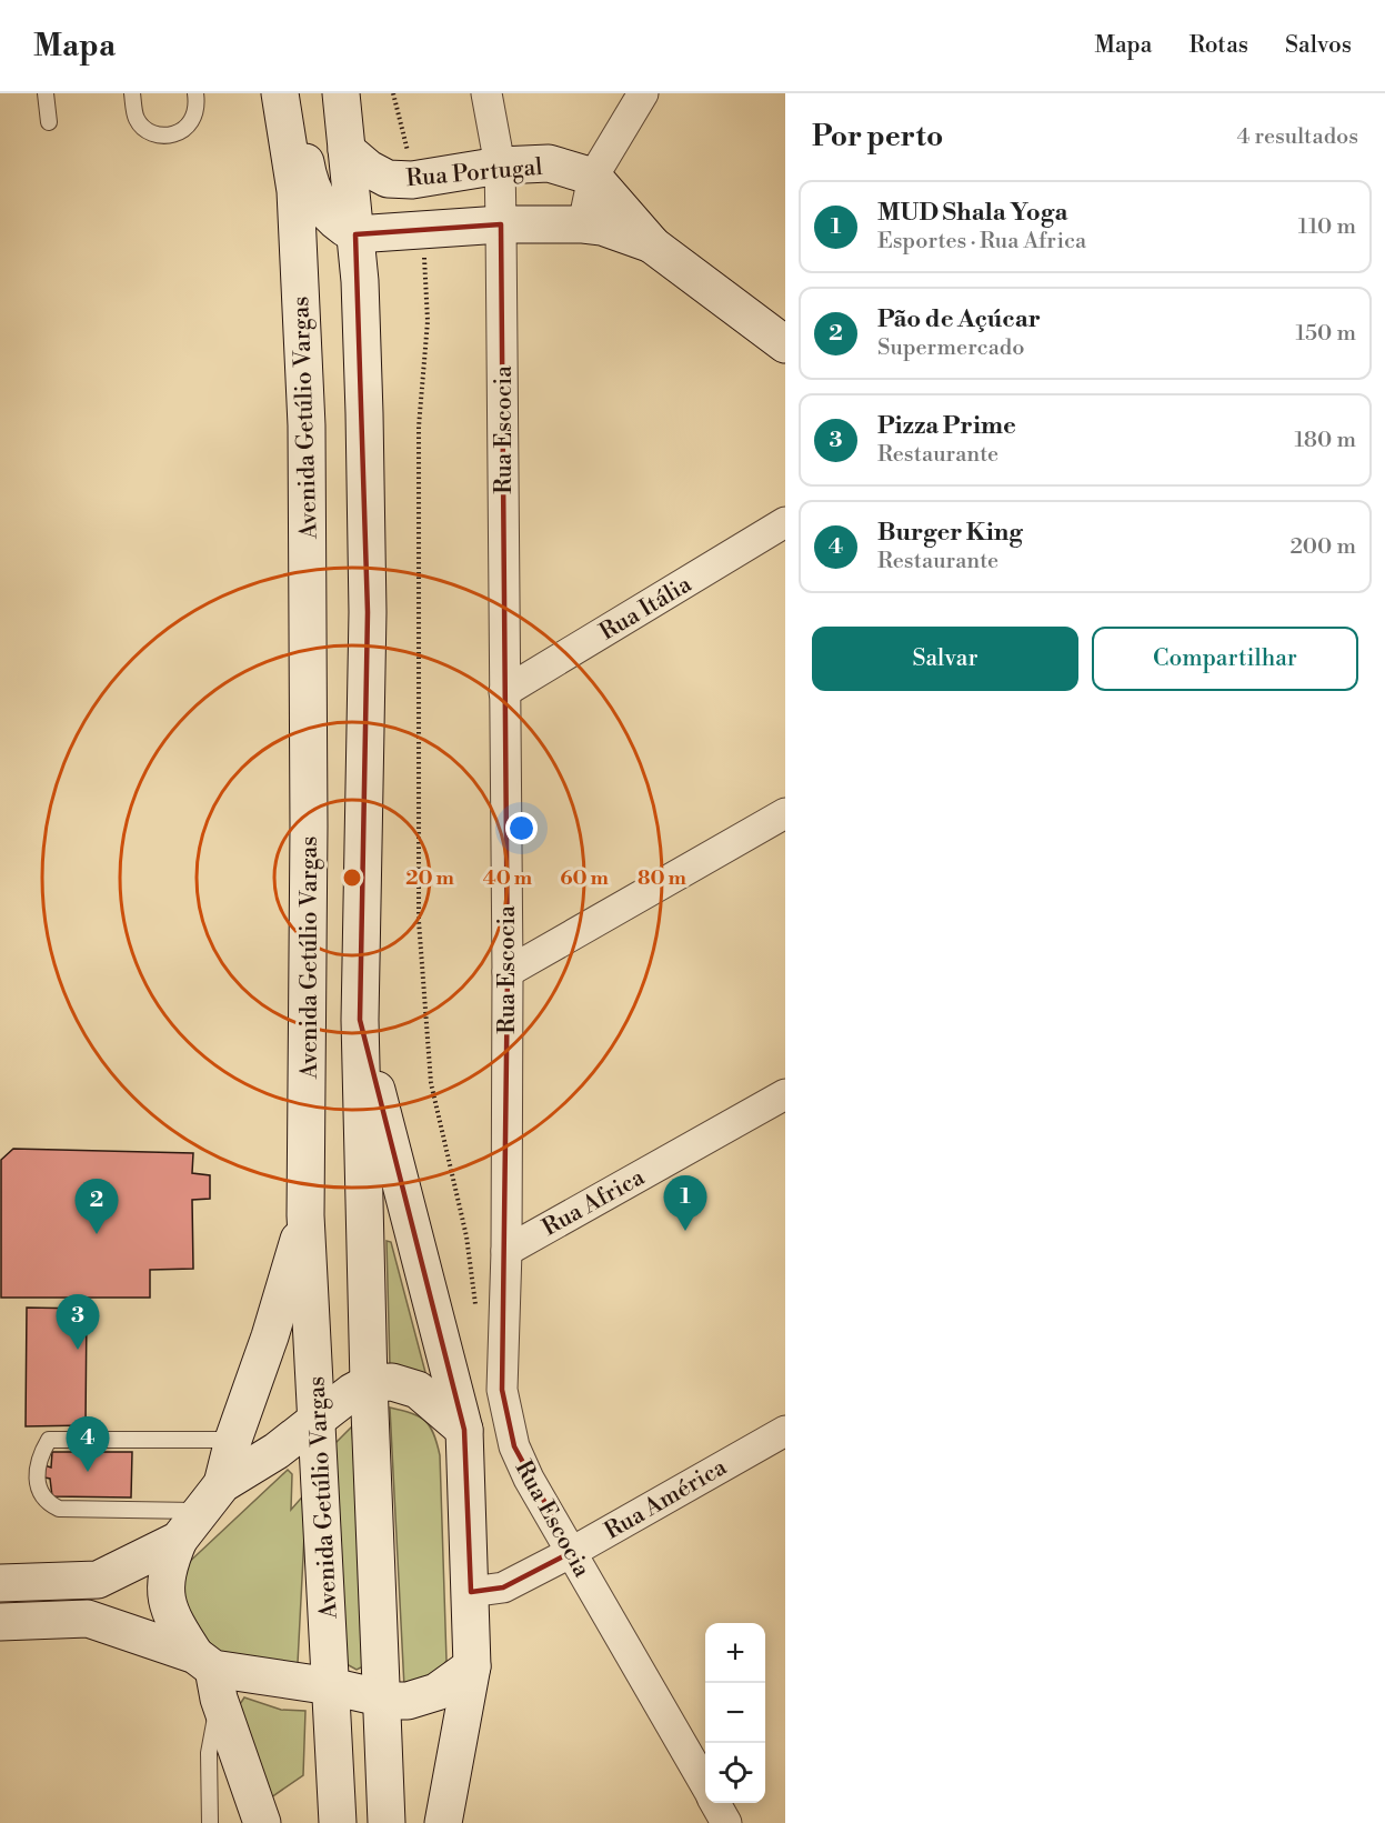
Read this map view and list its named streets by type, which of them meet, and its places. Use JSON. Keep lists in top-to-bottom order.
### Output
{
  "streets": {
    "main road": ["Rua Portugal", "Avenida Getúlio Vargas"],
    "street": [
      "Rua Escocia",
      "Rua Itália",
      "Rua Africa",
      "Rua América"
    ]
  },
  "crossings": [
    ["Rua Portugal", "Avenida Getúlio Vargas"],
    ["Rua Portugal", "Rua Escocia"],
    ["Rua Escocia", "Rua Itália"],
    ["Rua Escocia", "Rua Africa"],
    ["Rua Escocia", "Rua América"]
  ],
  "page": {
    "header": "Mapa",
    "nav": ["Mapa", "Rotas", "Salvos"],
    "heading": ["Por perto", "4 resultados"],
    "list": [
      {
        "mark": "1",
        "name": "MUD Shala Yoga",
        "note": "Esportes · Rua Africa",
        "value": "110 m"
      },
      {
        "mark": "2",
        "name": "Pão de Açúcar",
        "note": "Supermercado",
        "value": "150 m"
      },
      {
        "mark": "3",
        "name": "Pizza Prime",
        "note": "Restaurante",
        "value": "180 m"
      },
      {
        "mark": "4",
        "name": "Burger King",
        "note": "Restaurante",
        "value": "200 m"
      }
    ],
    "buttons": ["Salvar", "Compartilhar"],
    "pins": [
      "1",
      "2",
      "3",
      "4"
    ],
    "map_buttons": ["+", "−"]
  },
  "rings": [
    "20 m",
    "40 m",
    "60 m",
    "80 m"
  ]
}
